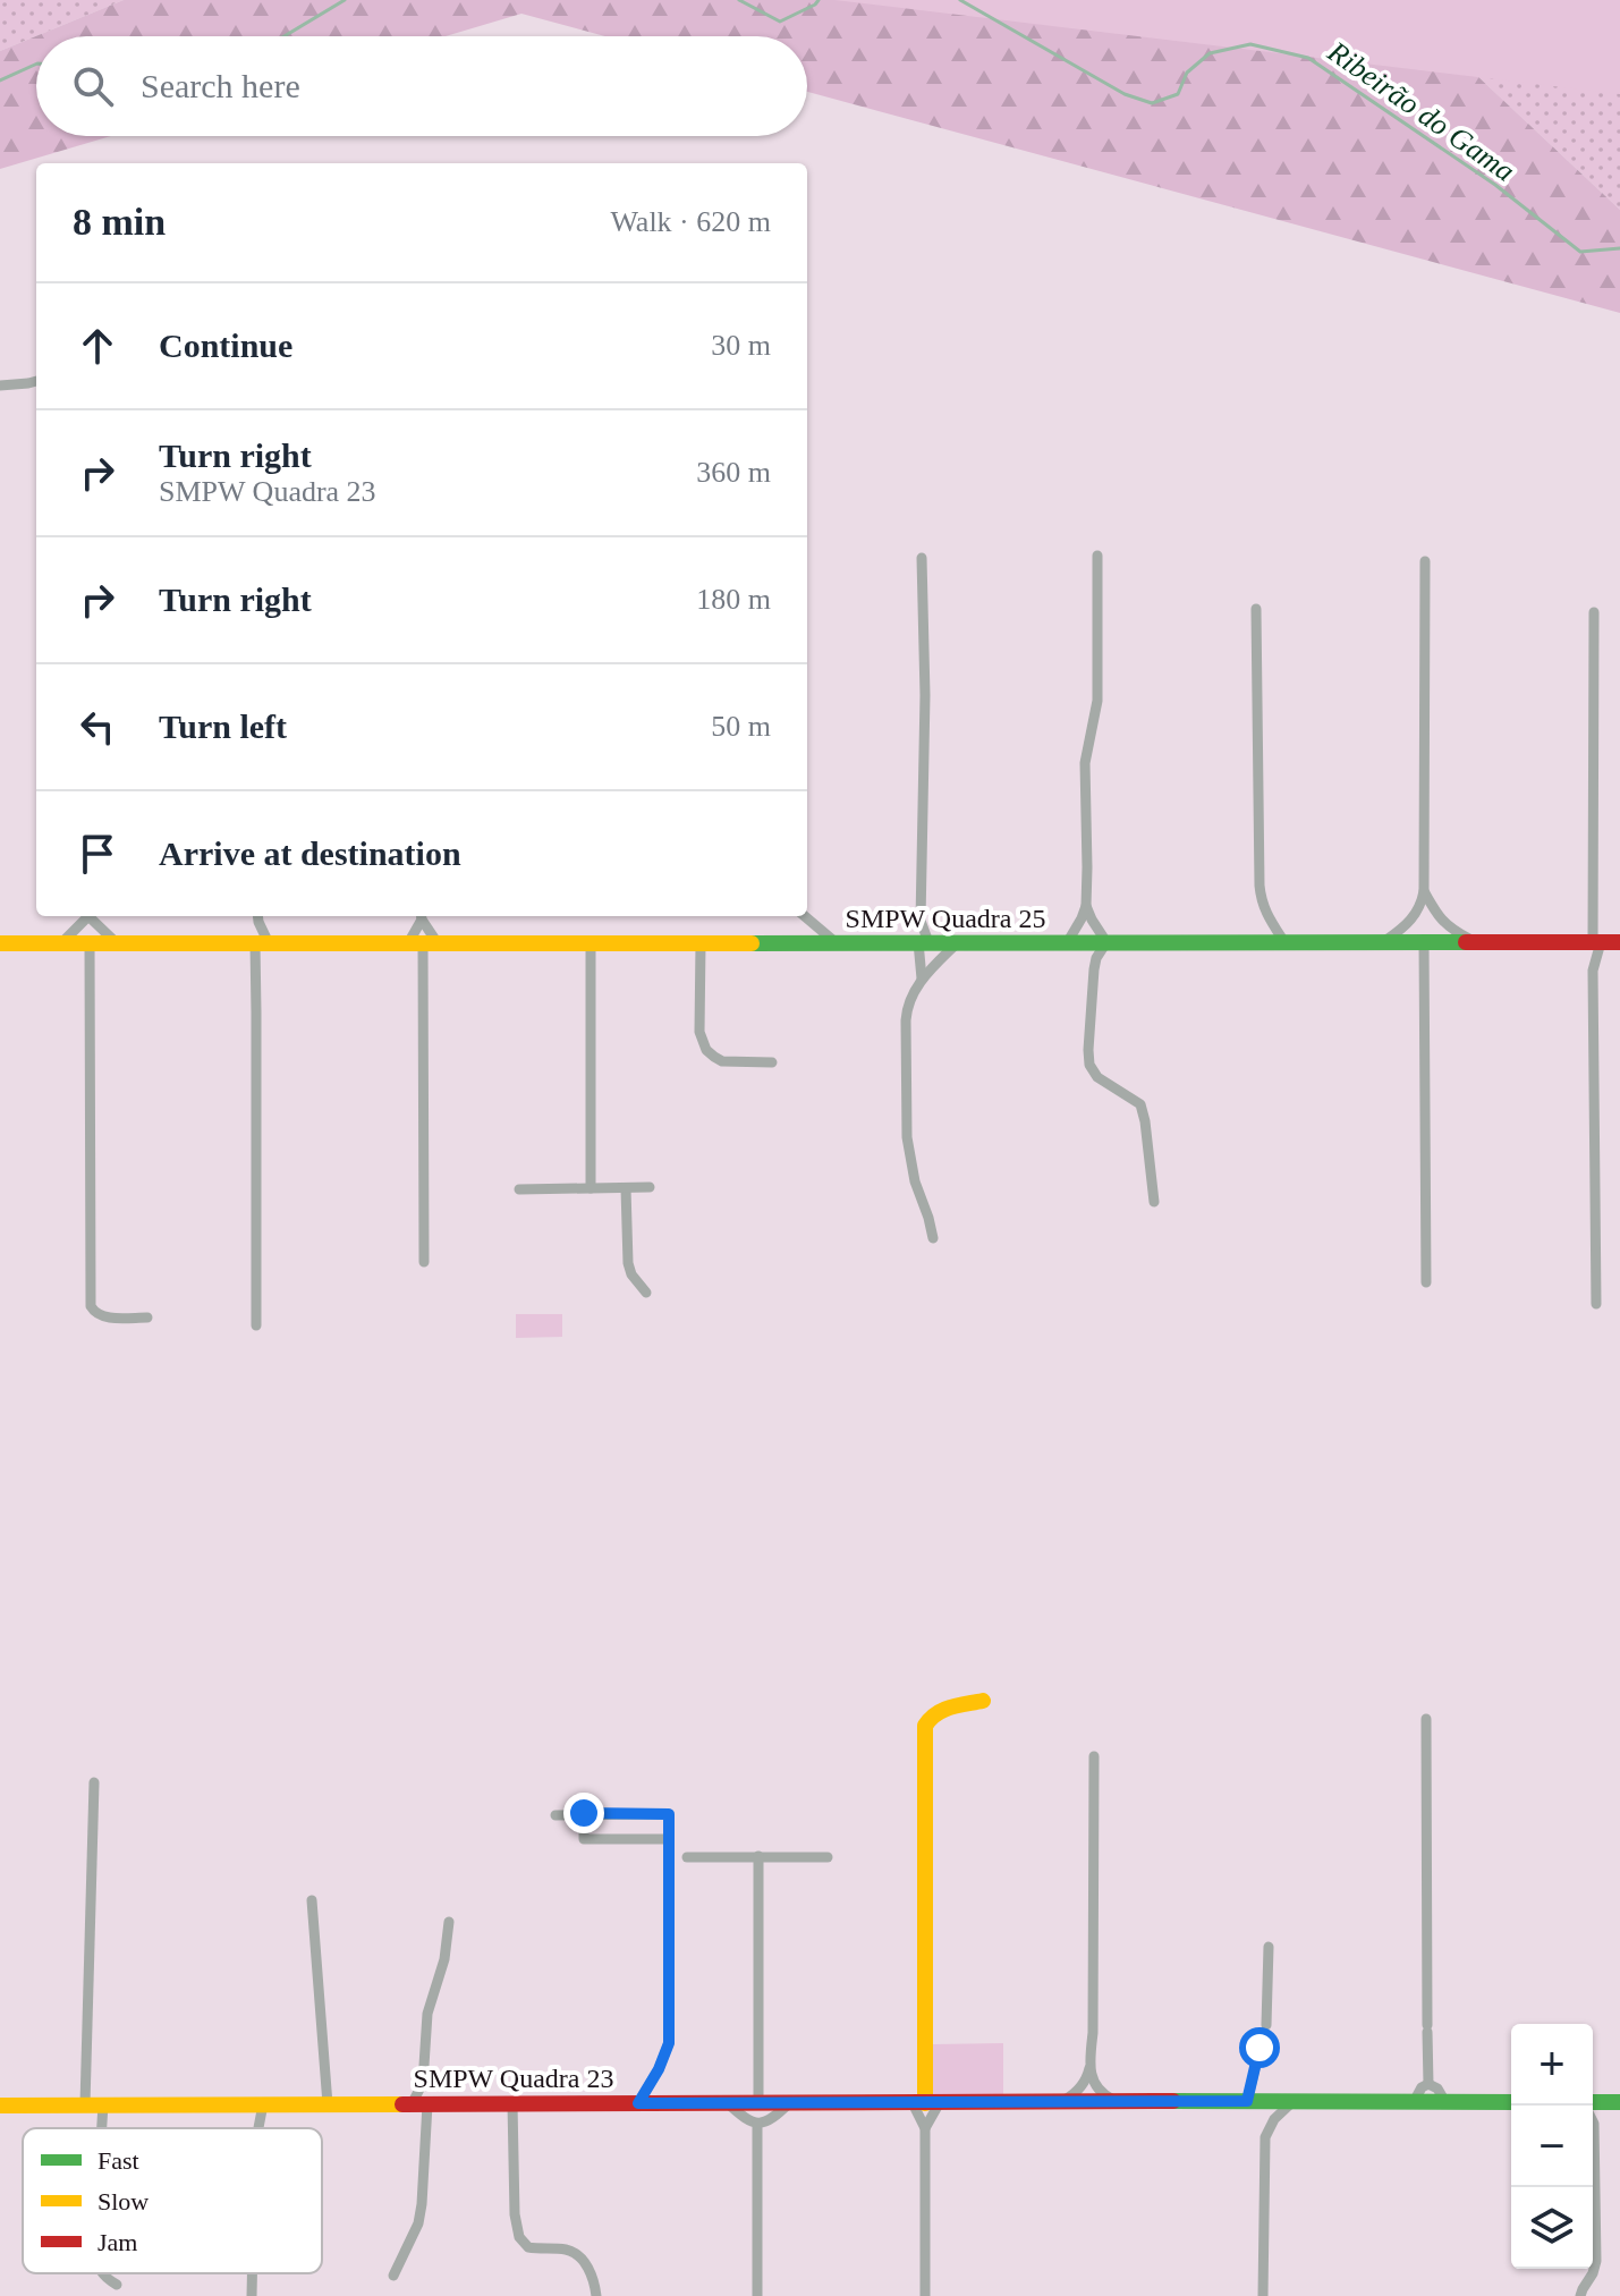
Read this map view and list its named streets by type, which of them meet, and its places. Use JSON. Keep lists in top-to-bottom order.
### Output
{
  "streets": {
    "street": ["SMPW Quadra 25", "SMPW Quadra 23"]
  },
  "water": ["Ribeirão do Gama"],
  "legend": ["Fast", "Slow", "Jam"],
  "page": {
    "search": "Search here",
    "heading": ["8 min", "Walk · 620 m"],
    "list": [
      ["Continue", "30 m"],
      ["Turn right", "SMPW Quadra 23", "360 m"],
      ["Turn right", "180 m"],
      ["Turn left", "50 m"],
      "Arrive at destination"
    ],
    "map_buttons": ["+", "−"]
  }
}
